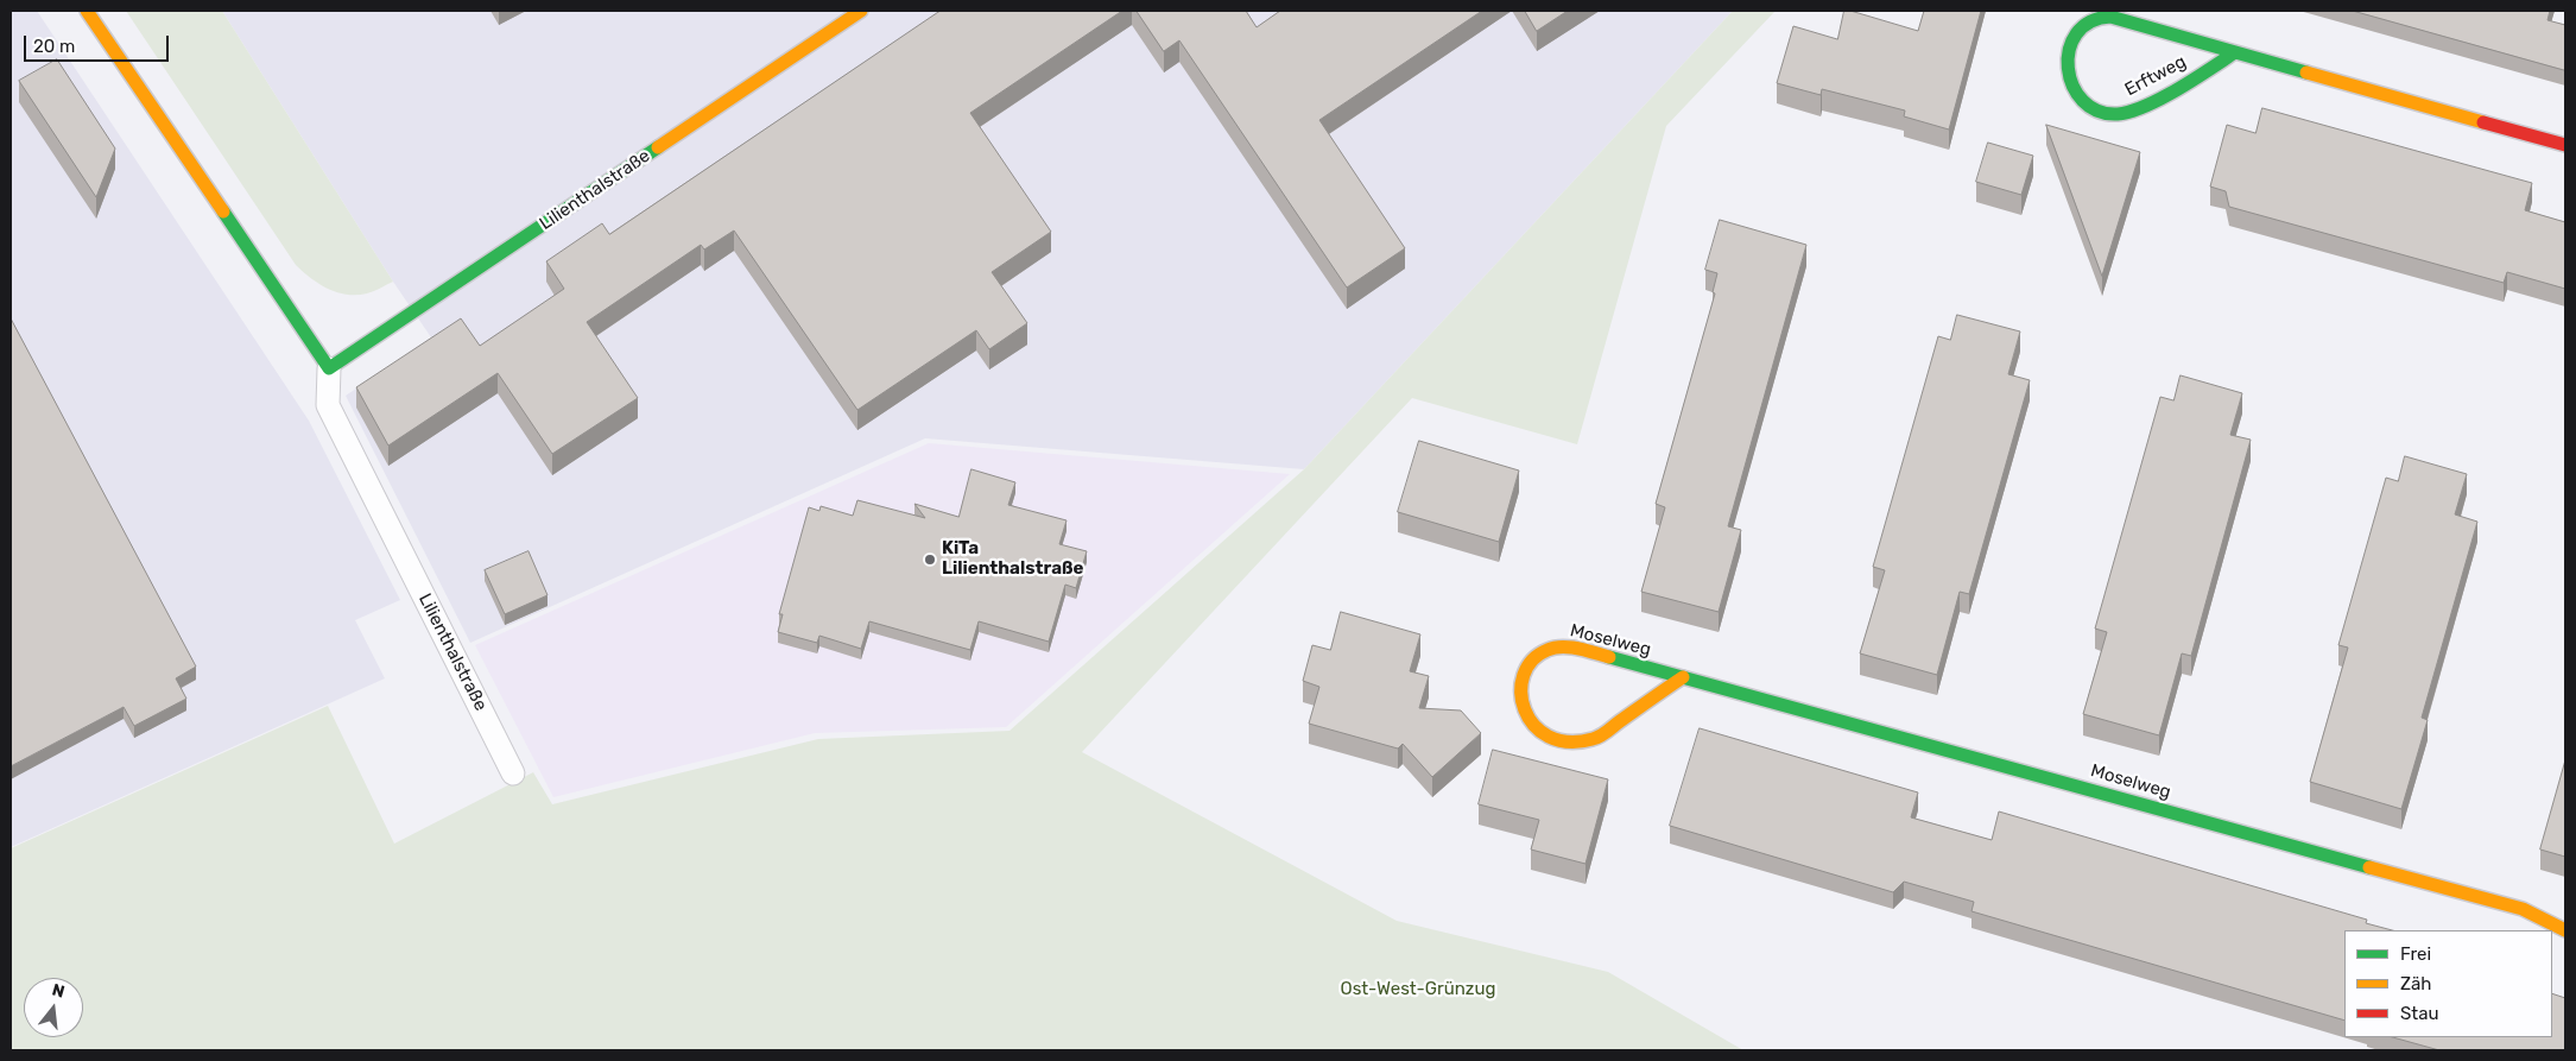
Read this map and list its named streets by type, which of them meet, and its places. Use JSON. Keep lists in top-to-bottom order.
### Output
{
  "streets": {
    "street": ["Erftweg", "Lilienthalstraße", "Moselweg"]
  },
  "parks": ["Ost-West-Grünzug"],
  "places": ["KiTa Lilienthalstraße"],
  "legend": ["Frei", "Zäh", "Stau"],
  "scale_bar": "20 m",
  "north": "top"
}
